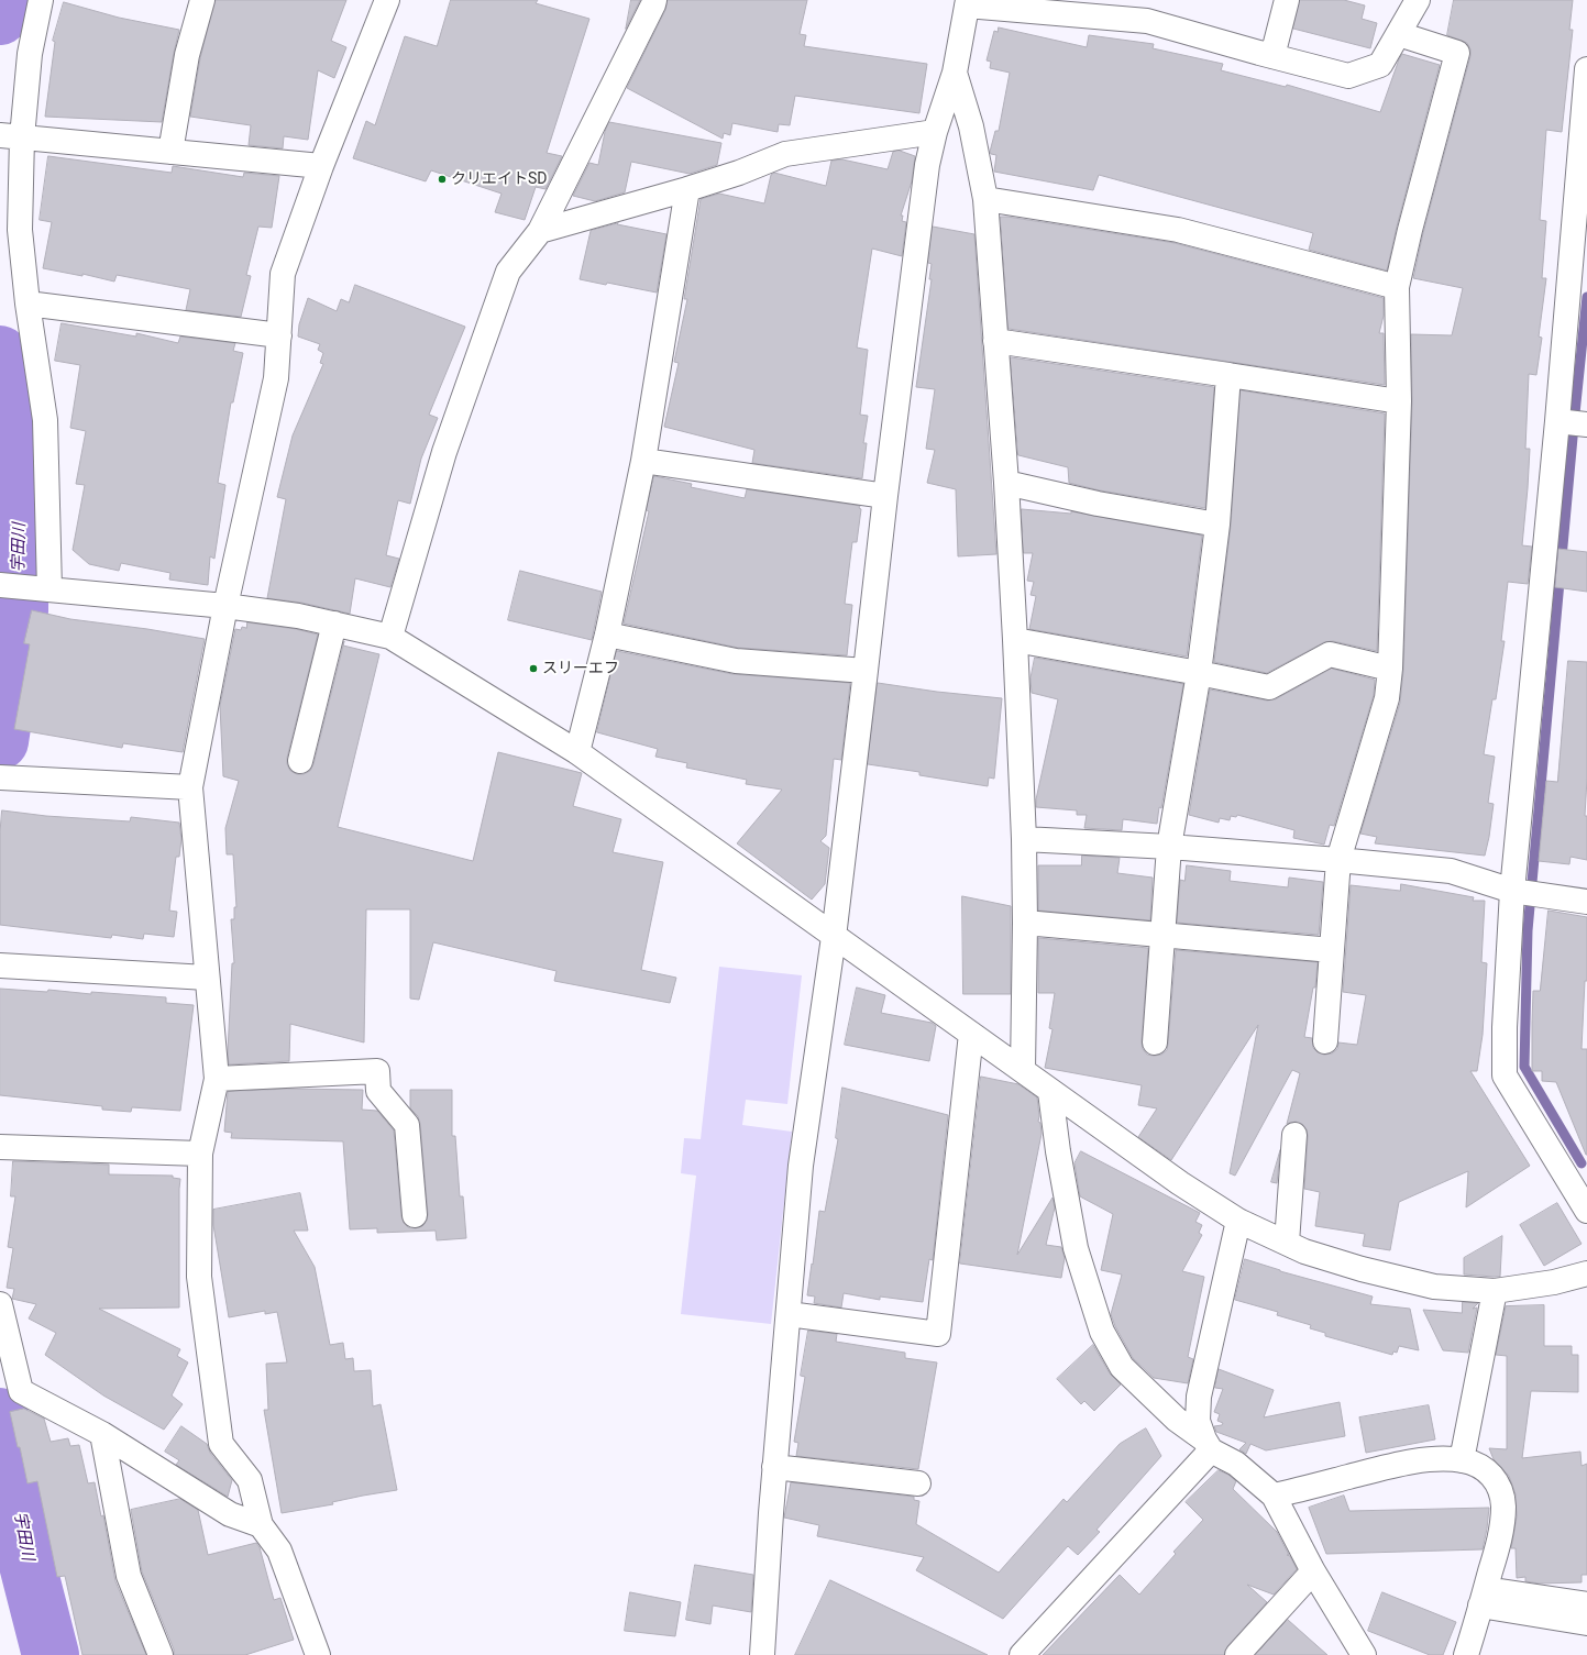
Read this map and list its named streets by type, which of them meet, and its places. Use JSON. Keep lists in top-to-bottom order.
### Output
{
  "water": ["宇田川"],
  "places": ["クリエイトSD", "スリーエフ"]
}
